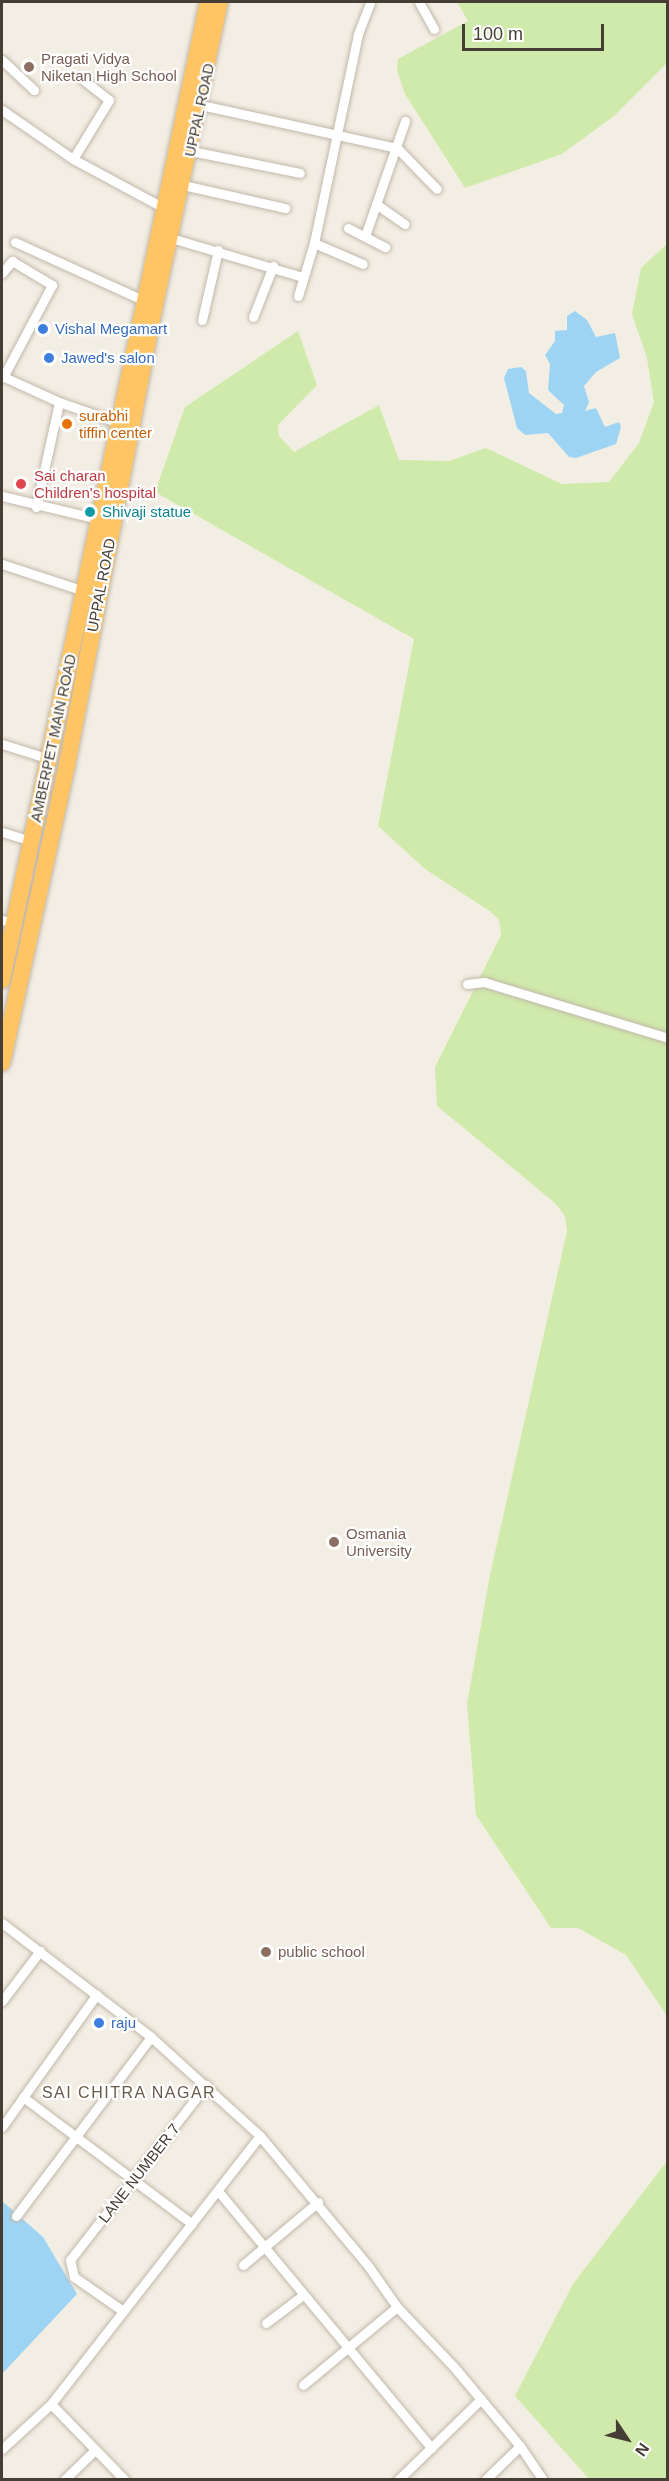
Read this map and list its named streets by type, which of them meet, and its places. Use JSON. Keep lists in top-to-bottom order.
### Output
{
  "streets": {
    "highway": ["UPPAL ROAD", "AMBERPET MAIN ROAD"],
    "street": ["LANE NUMBER 7"]
  },
  "crossings": [
    ["UPPAL ROAD", "AMBERPET MAIN ROAD"]
  ],
  "districts": ["SAI CHITRA NAGAR"],
  "places": [
    "Pragati Vidya Niketan High School",
    "Vishal Megamart",
    "Jawed's salon",
    "surabhi tiffin center",
    "Sai charan Children's hospital",
    "Shivaji statue",
    "Osmania University",
    "public school",
    "raju"
  ],
  "scale_bar": "100 m",
  "north": "bottom right"
}
